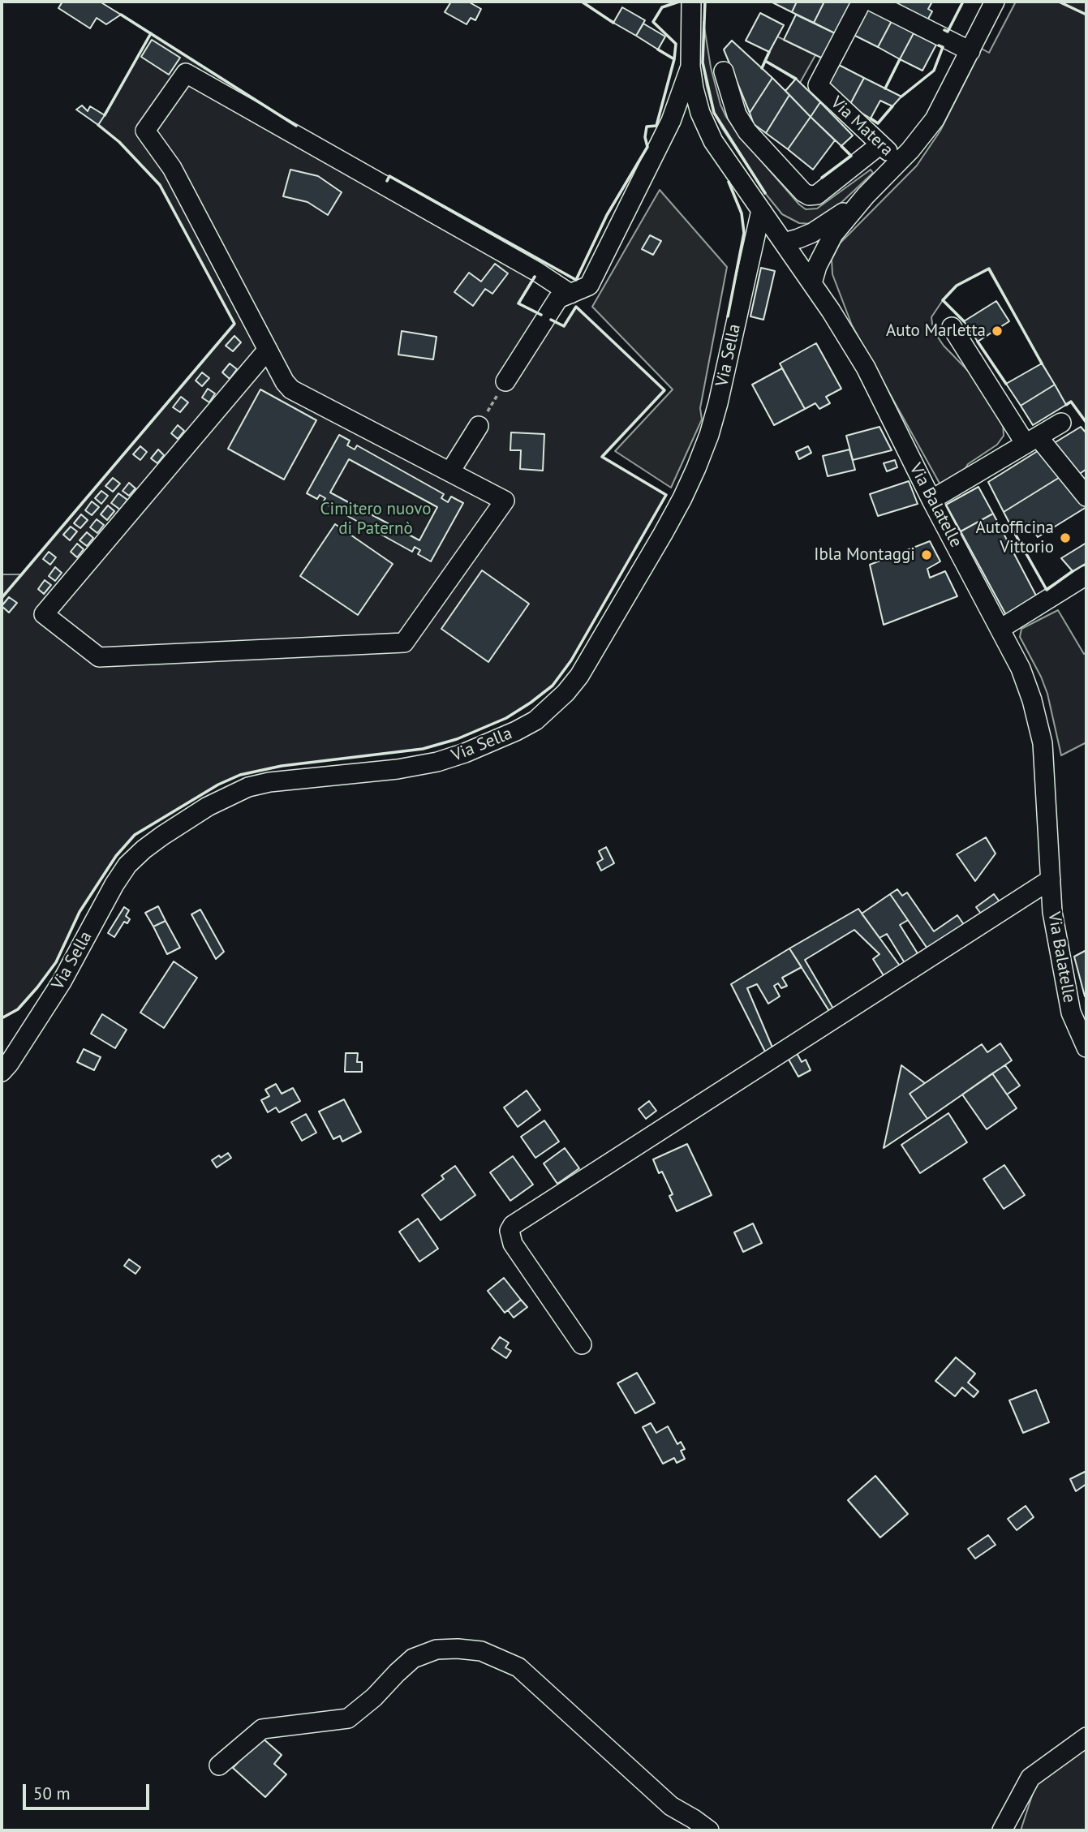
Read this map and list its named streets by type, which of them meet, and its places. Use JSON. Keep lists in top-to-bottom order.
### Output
{
  "streets": {
    "street": ["Via Matera", "Via Sella", "Via Balatelle"]
  },
  "crossings": [
    ["Via Sella", "Via Balatelle"]
  ],
  "parks": ["Cimitero nuovo di Paternò"],
  "places": ["Auto Marletta", "Autofficina Vittorio", "Ibla Montaggi"],
  "scale_bar": "50 m"
}
